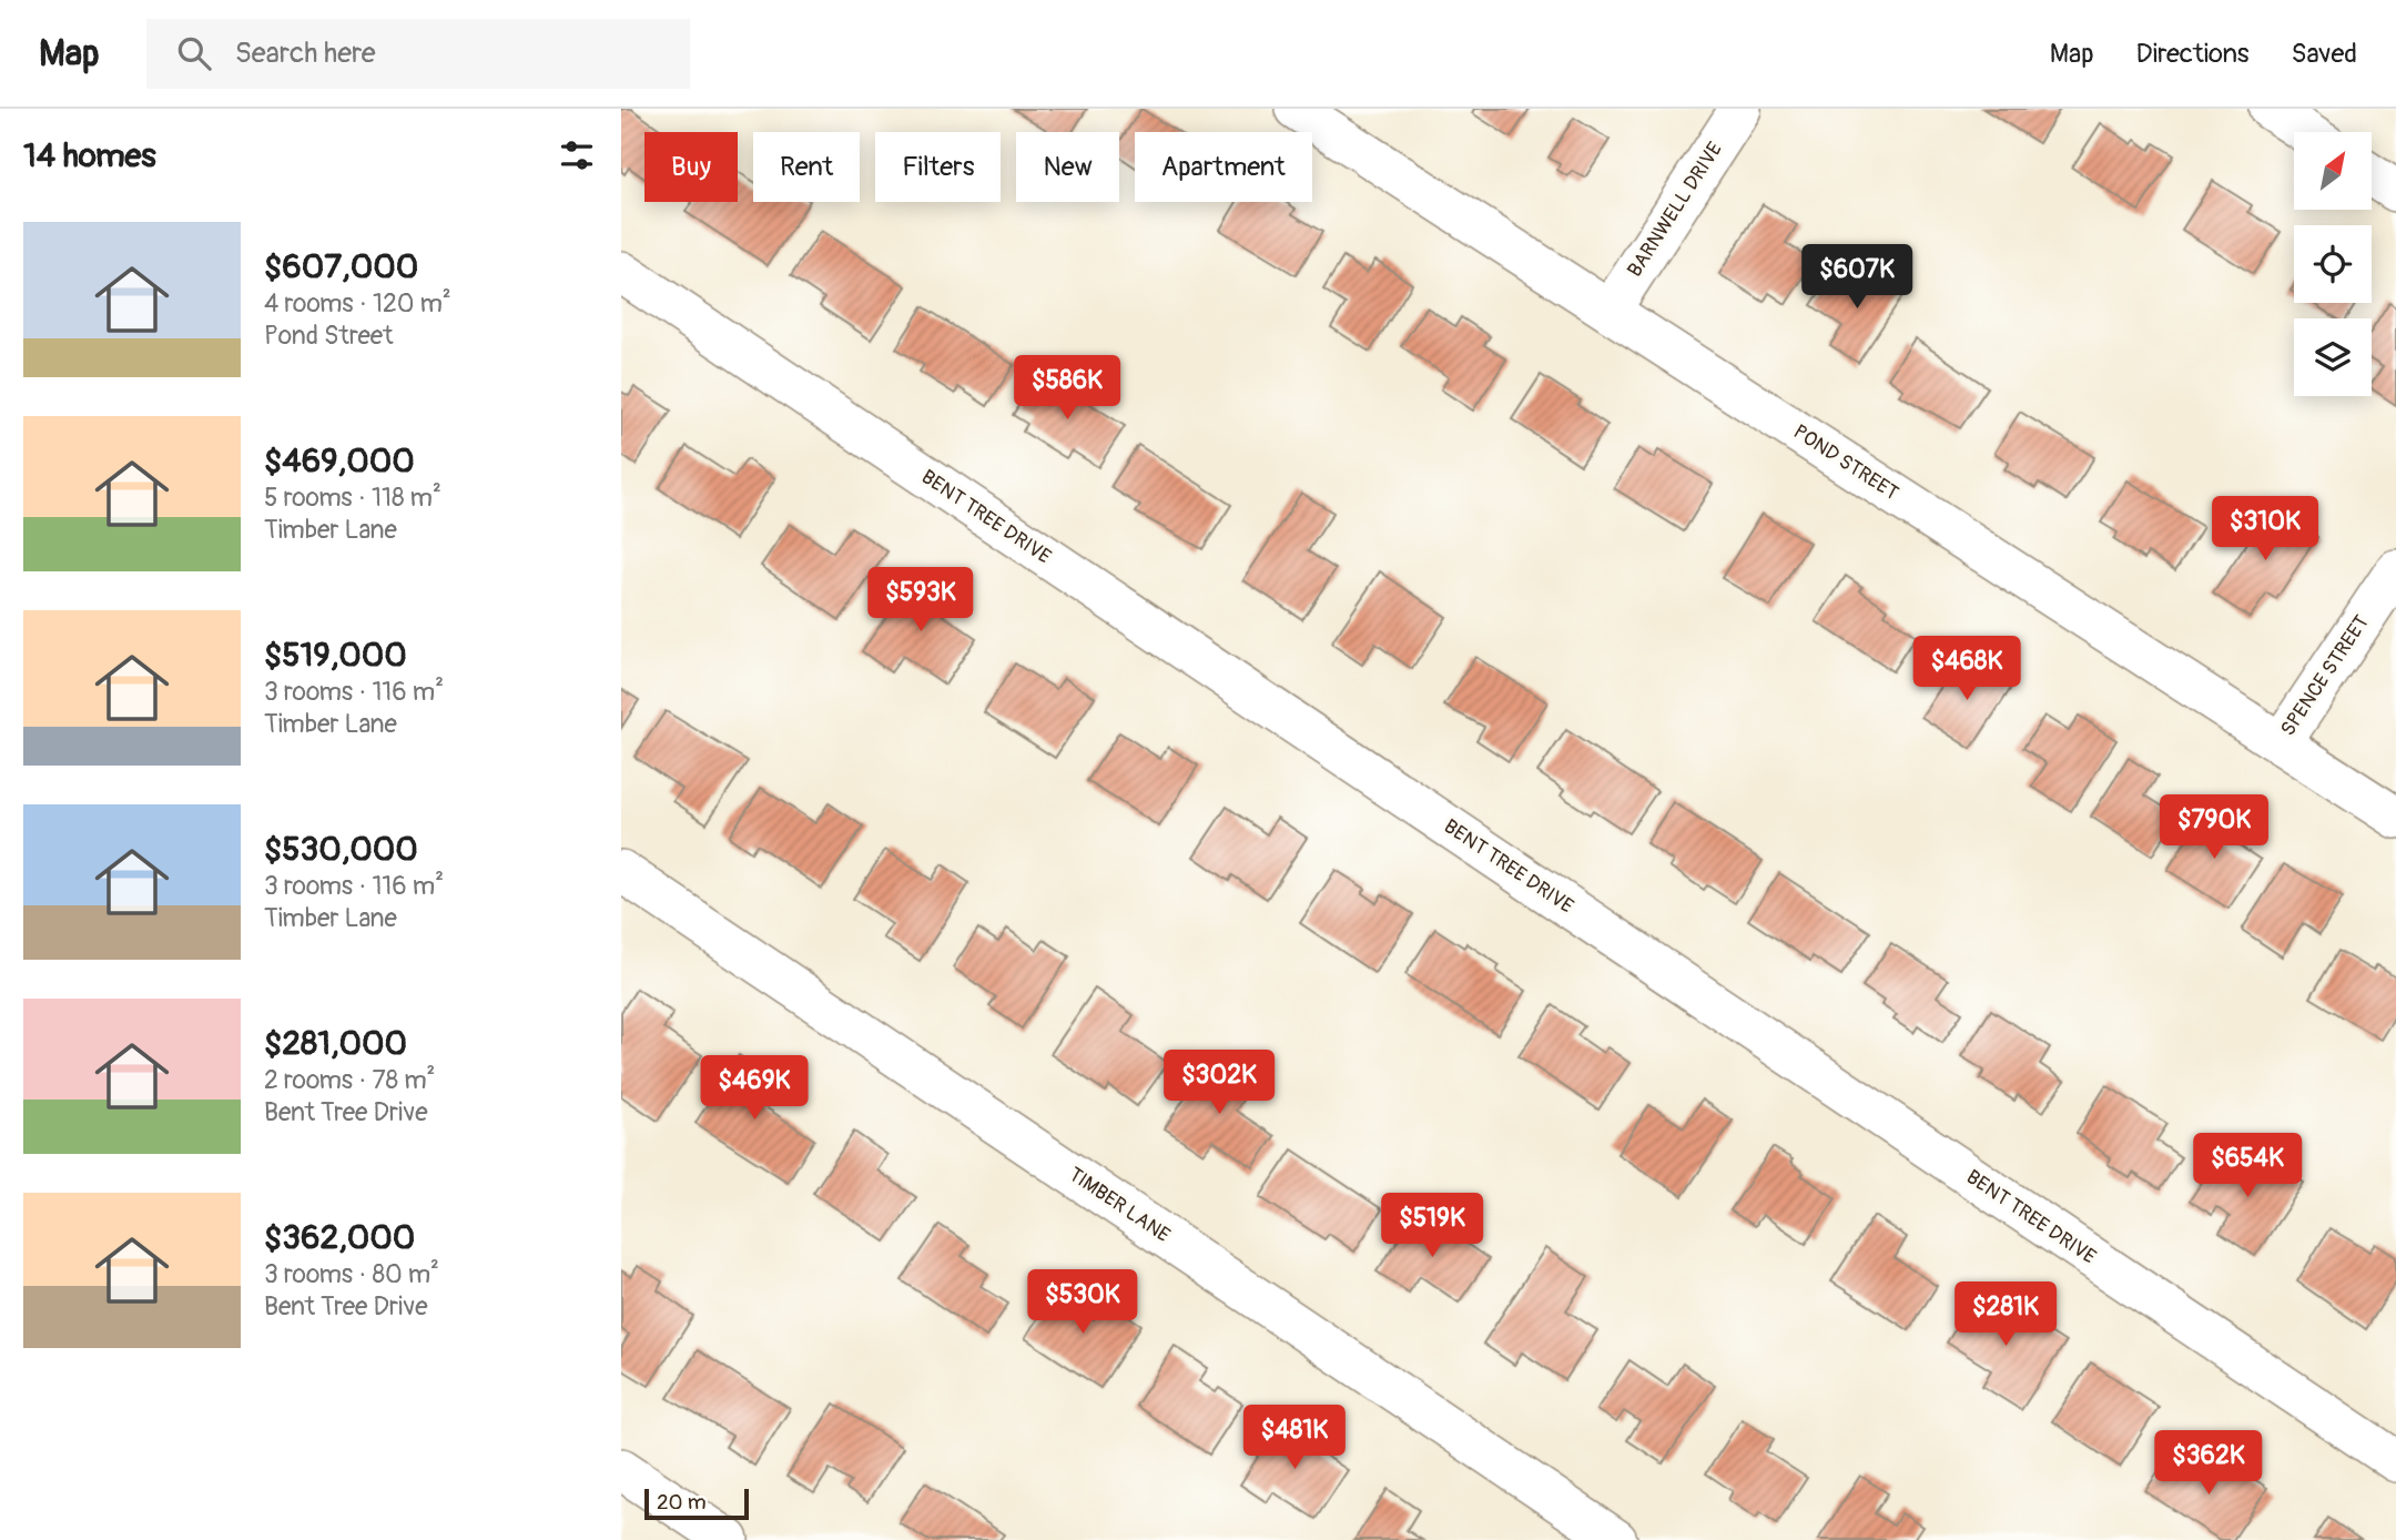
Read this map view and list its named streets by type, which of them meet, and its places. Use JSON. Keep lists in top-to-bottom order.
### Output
{
  "streets": {
    "street": [
      "BARNWELL DRIVE",
      "POND STREET",
      "BENT TREE DRIVE",
      "SPENCE STREET",
      "TIMBER LANE"
    ]
  },
  "crossings": [
    ["BARNWELL DRIVE", "POND STREET"],
    ["POND STREET", "SPENCE STREET"]
  ],
  "scale_bar": "20 m",
  "north": "top right",
  "page": {
    "header": "Map",
    "search": "Search here",
    "nav": ["Map", "Directions", "Saved"],
    "heading": "14 homes",
    "chip": [
      "Buy",
      "Rent",
      "Filters",
      "New",
      "Apartment"
    ],
    "list": [
      {
        "name": "$607,000",
        "note": "4 rooms · 120 m² · Pond Street"
      },
      {
        "name": "$469,000",
        "note": "5 rooms · 118 m² · Timber Lane"
      },
      {
        "name": "$519,000",
        "note": "3 rooms · 116 m² · Timber Lane"
      },
      {
        "name": "$530,000",
        "note": "3 rooms · 116 m² · Timber Lane"
      },
      {
        "name": "$281,000",
        "note": "2 rooms · 78 m² · Bent Tree Drive"
      },
      {
        "name": "$362,000",
        "note": "3 rooms · 80 m² · Bent Tree Drive"
      }
    ],
    "price": [
      "$607K",
      "$586K",
      "$310K",
      "$593K",
      "$468K",
      "$790K",
      "$302K",
      "$469K",
      "$654K",
      "$519K",
      "$530K",
      "$281K",
      "$481K",
      "$362K"
    ],
    "scale": "20 m"
  }
}
